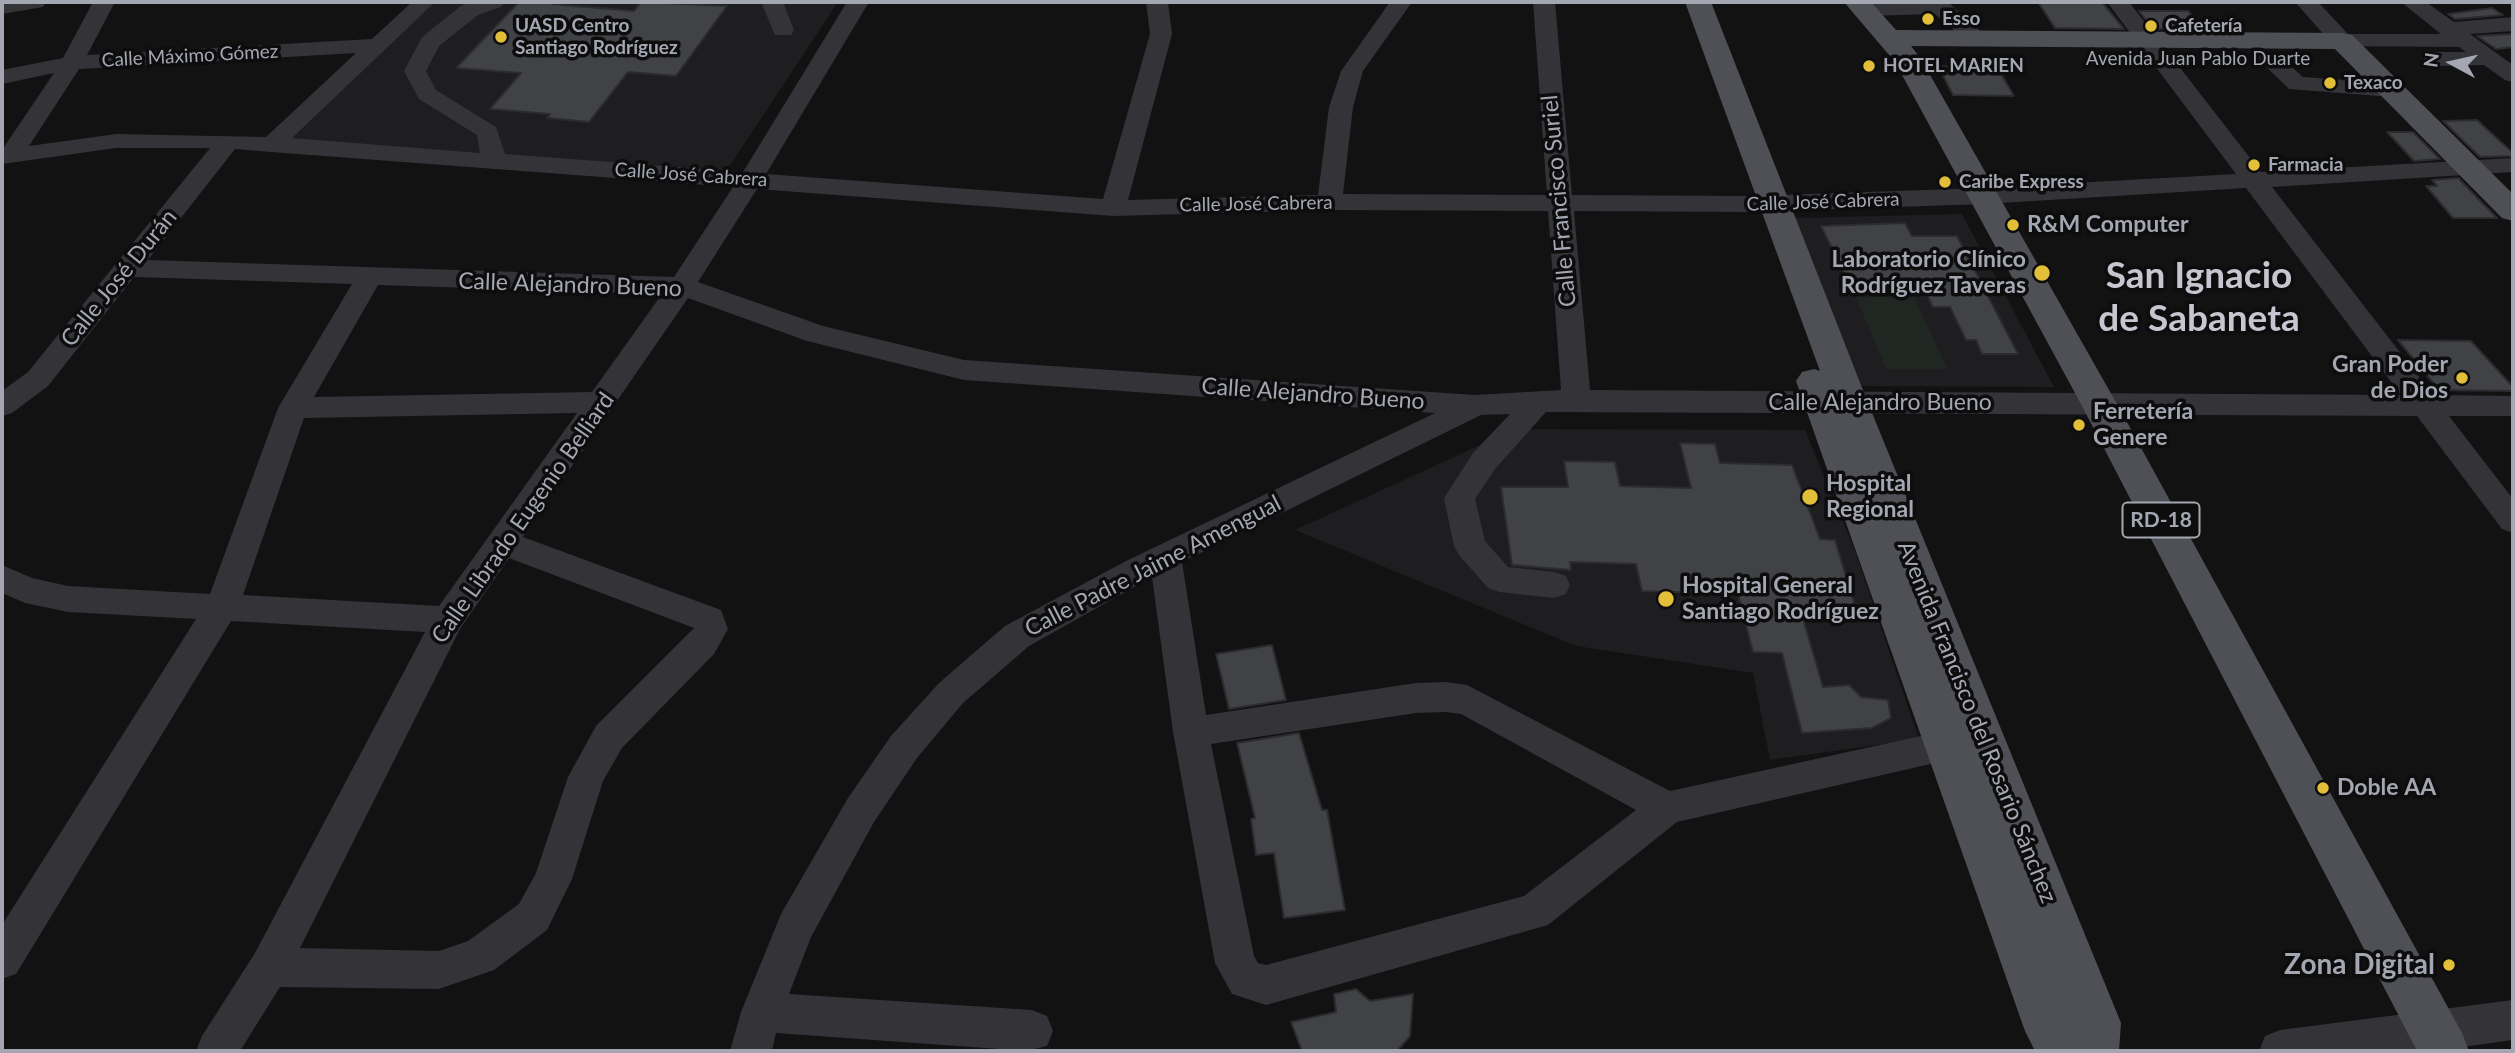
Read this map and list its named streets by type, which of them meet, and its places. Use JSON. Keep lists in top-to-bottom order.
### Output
{
  "streets": {
    "main road": ["Avenida Juan Pablo Duarte", "RD-18", "Avenida Francisco del Rosario Sánchez"],
    "street": [
      "Calle Máximo Gómez",
      "Calle José Cabrera",
      "Calle Francisco Suriel",
      "Calle José Durán",
      "Calle Alejandro Bueno",
      "Calle Librado Eugenio Belliard",
      "Calle Padre Jaime Amengual"
    ]
  },
  "crossings": [
    ["Avenida Juan Pablo Duarte", "RD-18"],
    ["Calle José Cabrera", "Calle Francisco Suriel"],
    ["Calle José Cabrera", "Calle José Durán"],
    ["Calle José Cabrera", "Calle Librado Eugenio Belliard"],
    ["Calle José Cabrera", "RD-18"],
    ["Calle José Cabrera", "Avenida Francisco del Rosario Sánchez"],
    ["Calle Francisco Suriel", "Calle Alejandro Bueno"],
    ["Calle José Durán", "Calle Alejandro Bueno"],
    ["Calle Alejandro Bueno", "Calle Librado Eugenio Belliard"],
    ["Calle Alejandro Bueno", "RD-18"],
    ["Calle Alejandro Bueno", "Calle Padre Jaime Amengual"],
    ["Calle Alejandro Bueno", "Avenida Francisco del Rosario Sánchez"]
  ],
  "districts": ["San Ignacio de Sabaneta"],
  "places": [
    "Esso",
    "Cafetería",
    "UASD Centro Santiago Rodríguez",
    "HOTEL MARIEN",
    "Texaco",
    "Farmacia",
    "Caribe Express",
    "R&M Computer",
    "Laboratorio Clínico Rodríguez Taveras",
    "Gran Poder de Dios",
    "Ferretería Genere",
    "Hospital Regional",
    "Hospital General Santiago Rodríguez",
    "Doble AA",
    "Zona Digital"
  ],
  "north": "left"
}
